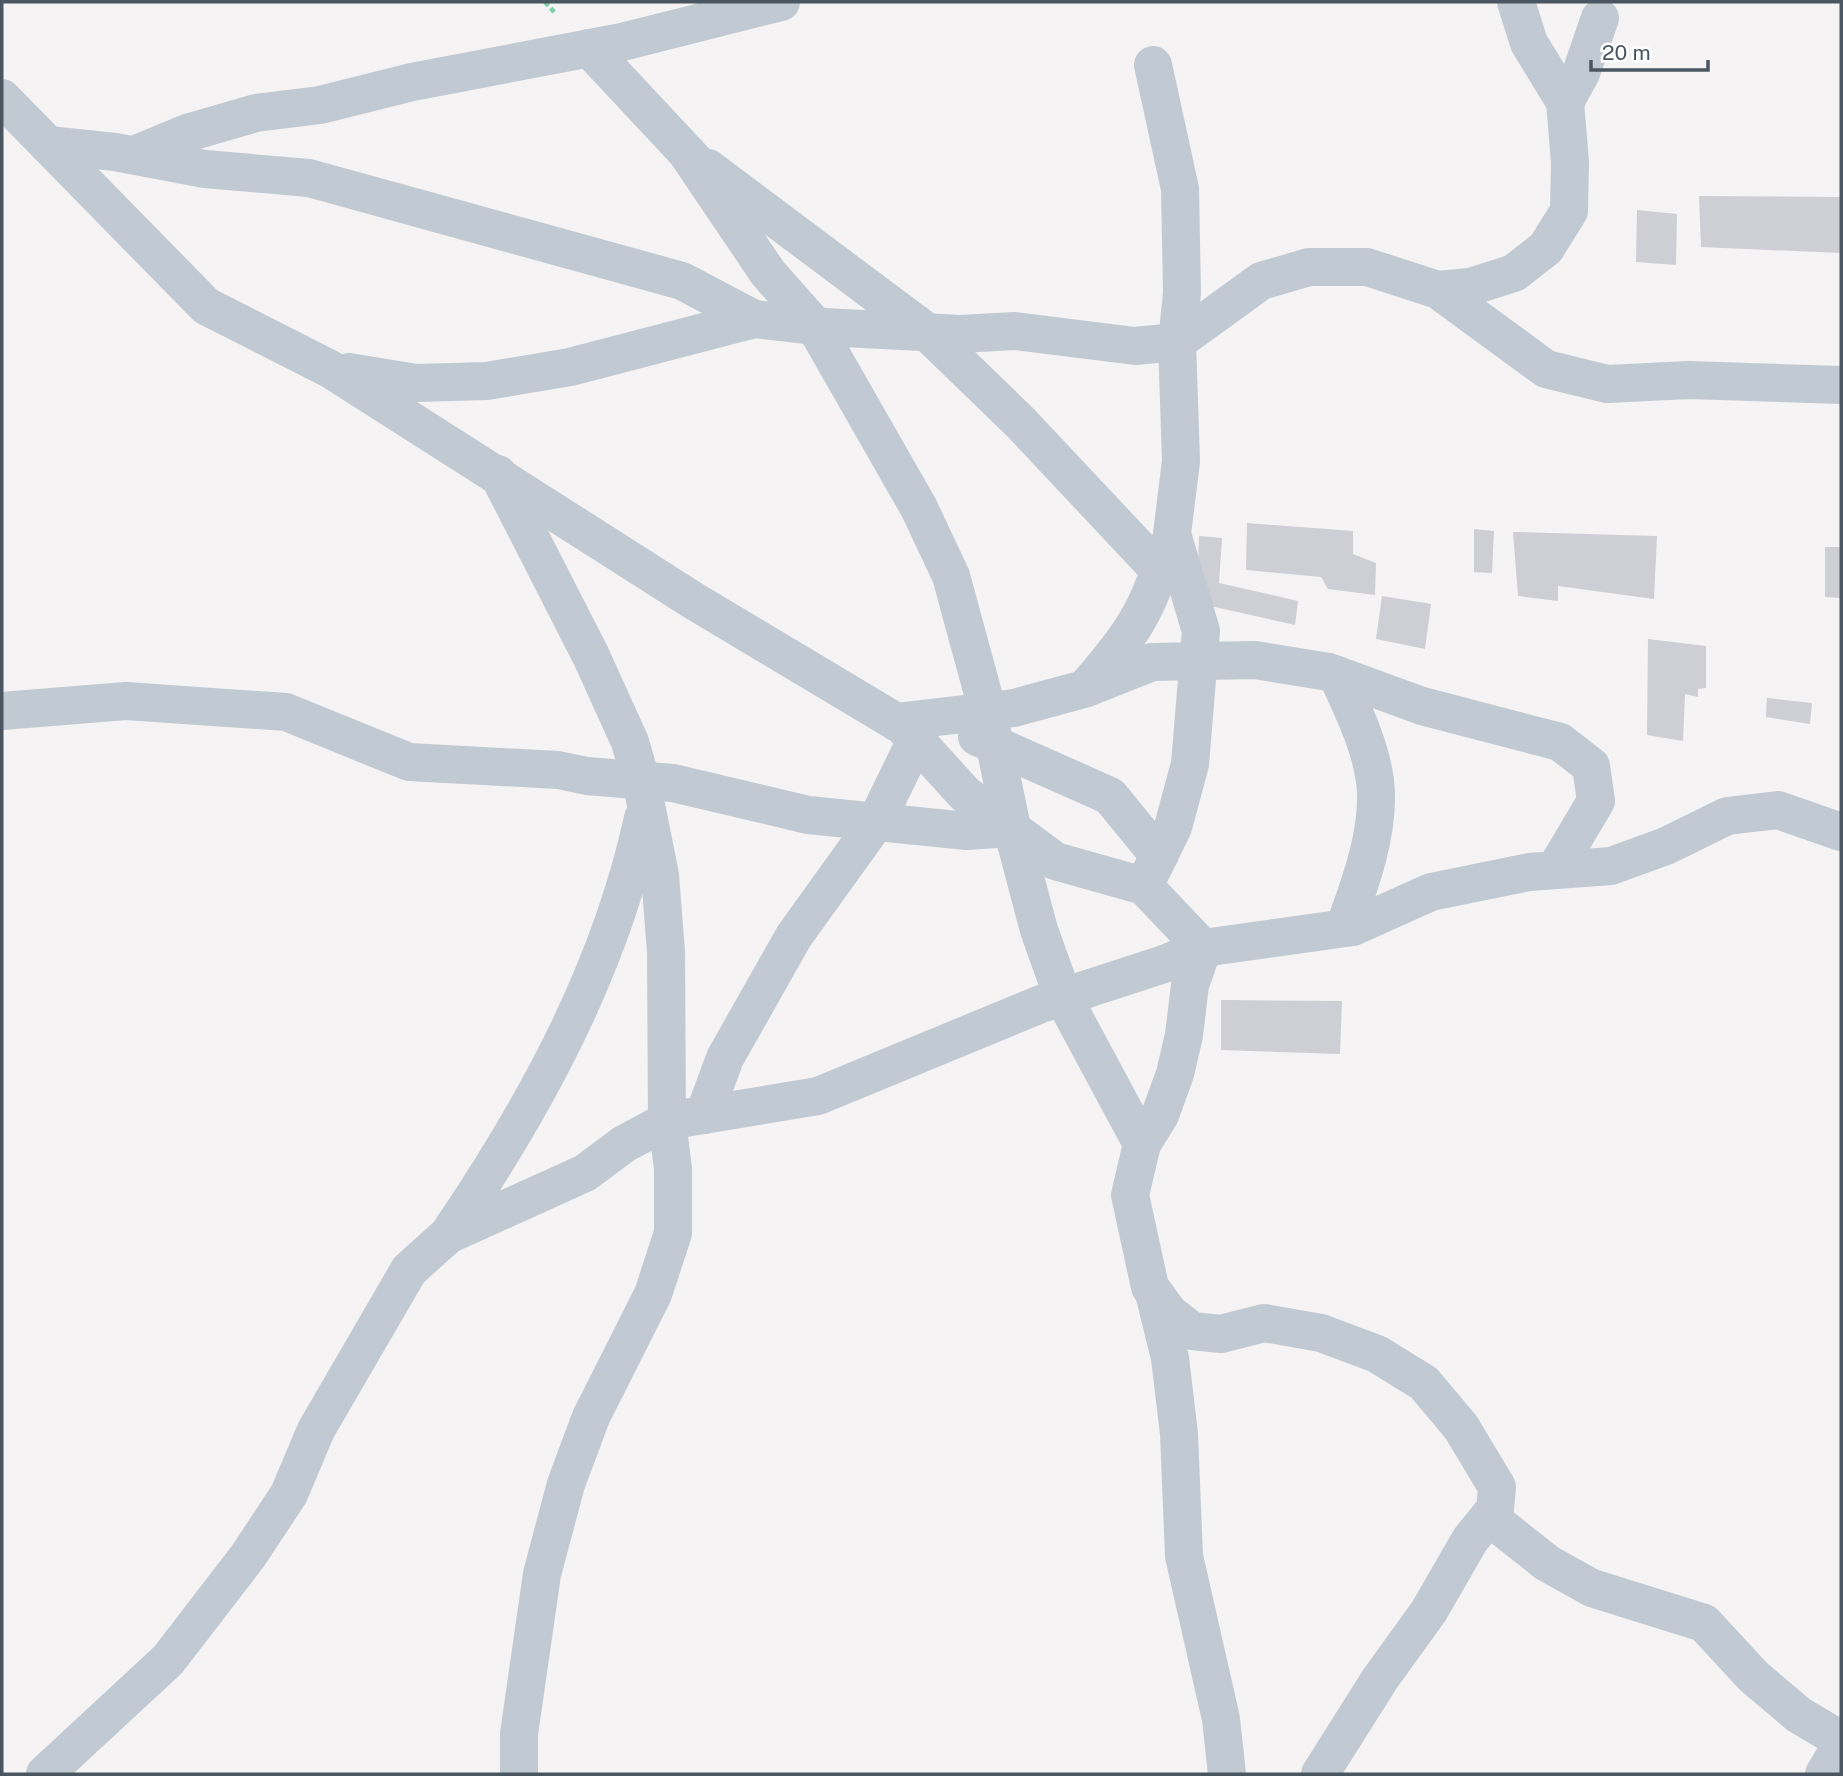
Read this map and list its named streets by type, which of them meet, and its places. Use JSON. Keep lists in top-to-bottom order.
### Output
{
  "scale_bar": "20 m"
}
